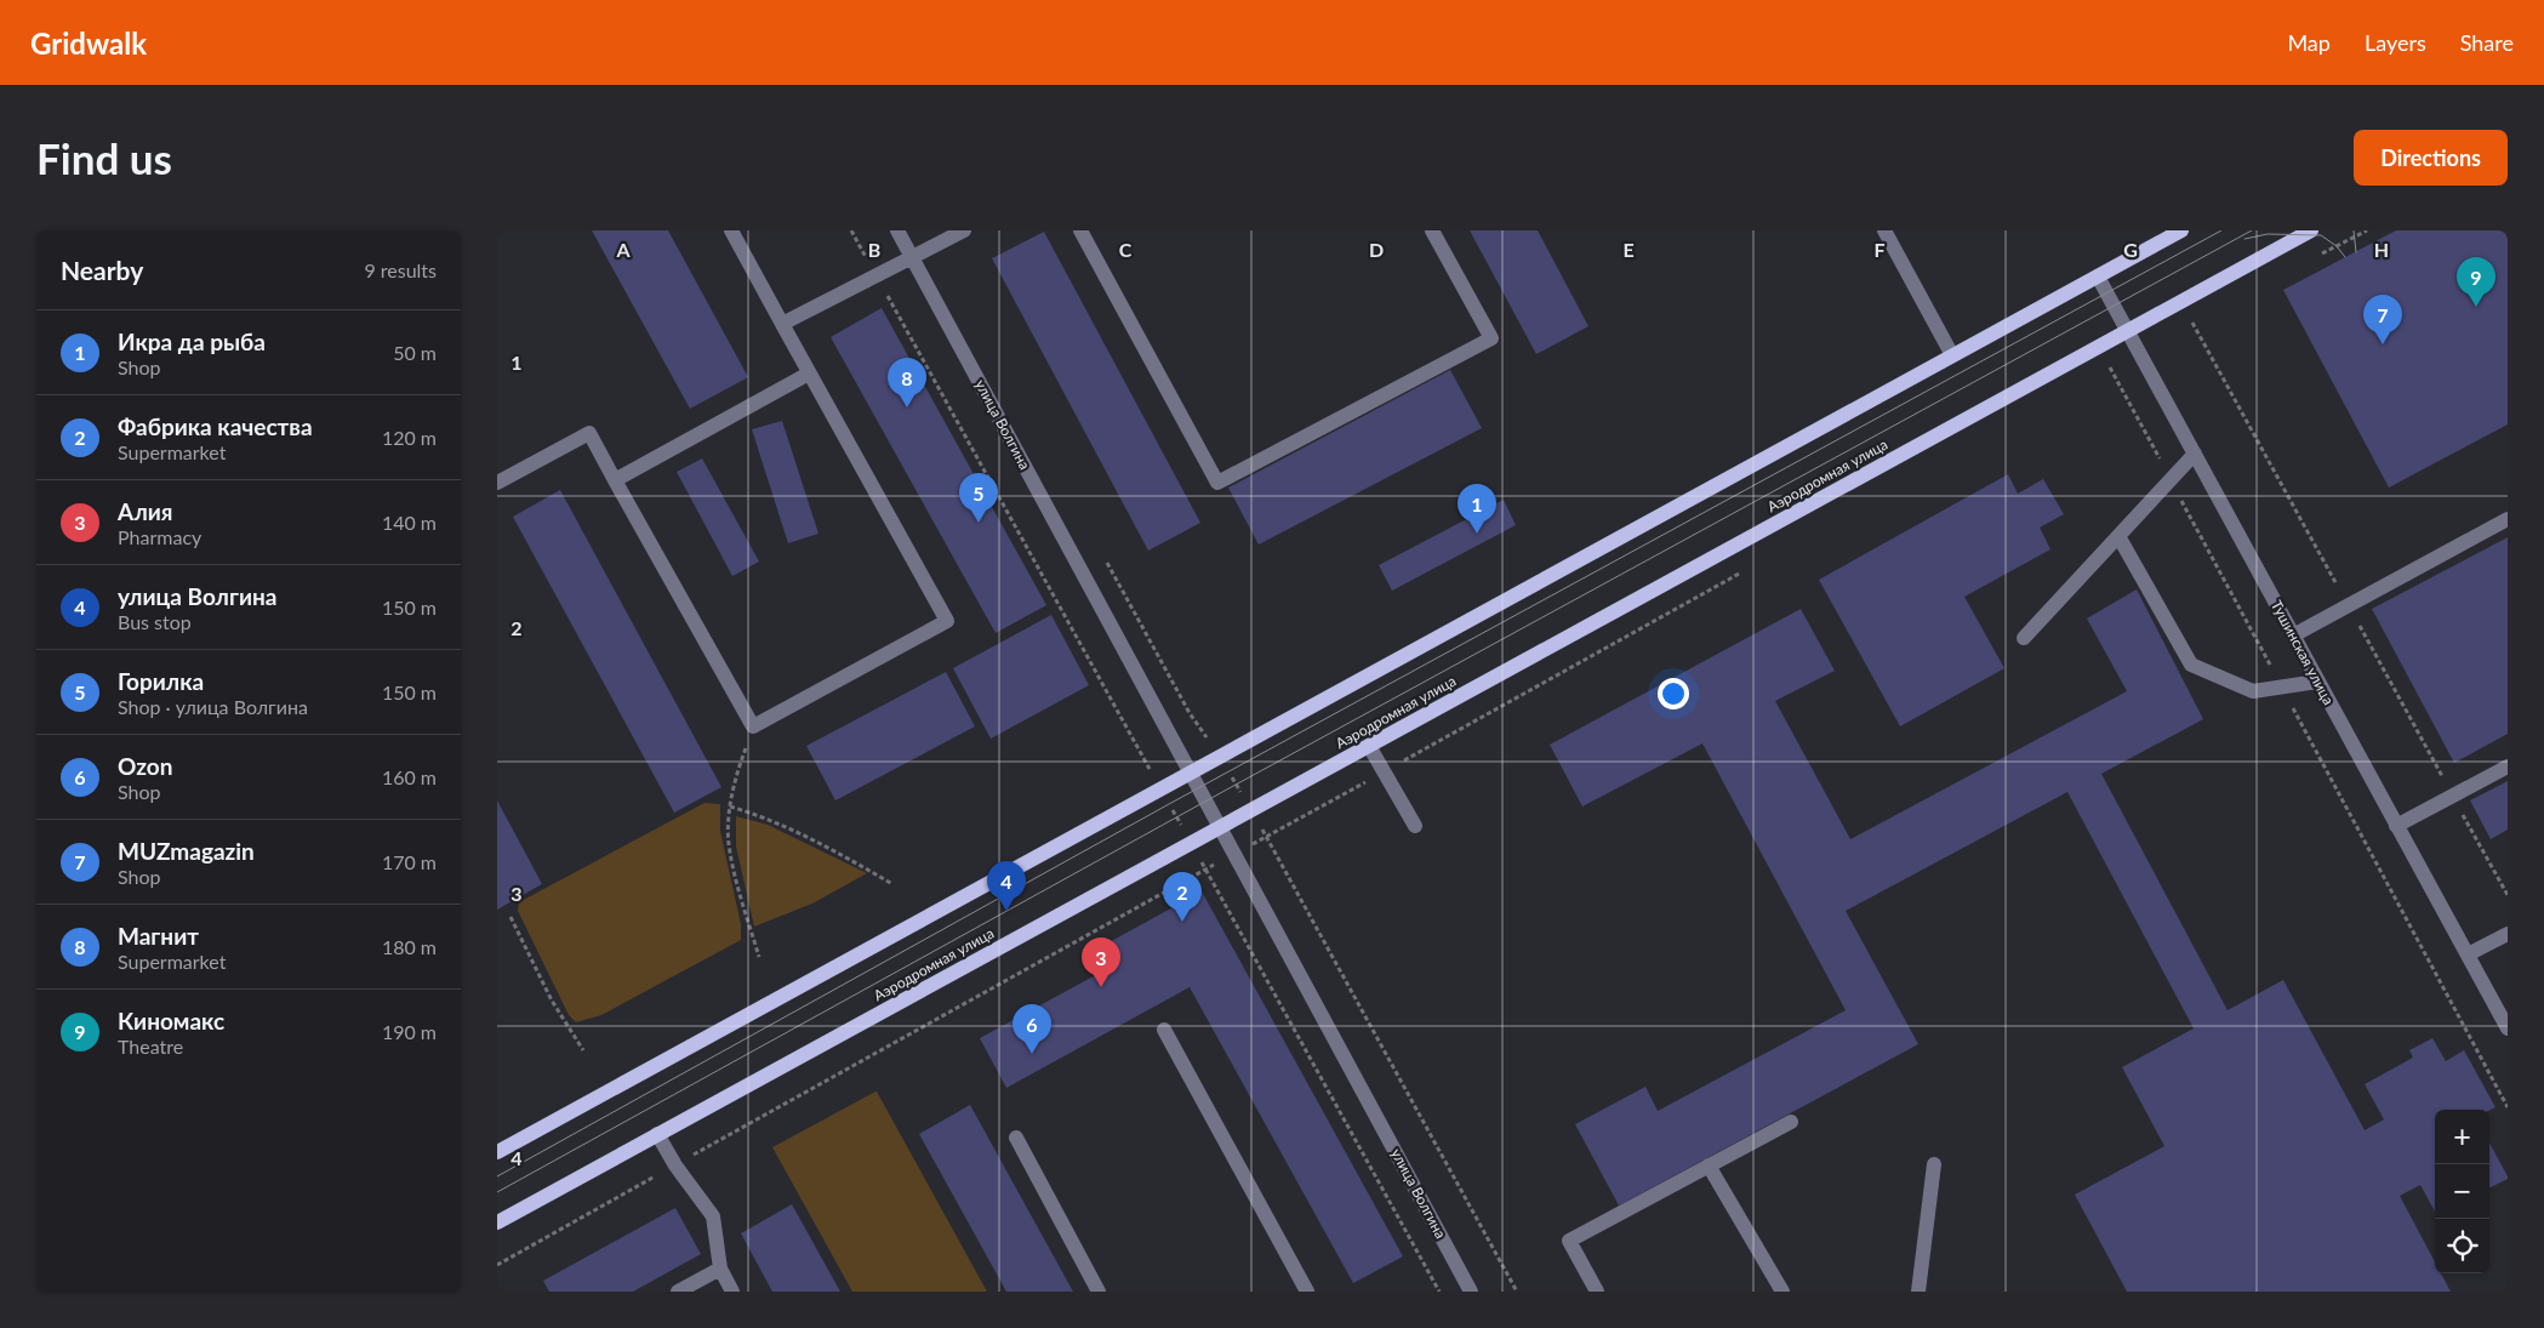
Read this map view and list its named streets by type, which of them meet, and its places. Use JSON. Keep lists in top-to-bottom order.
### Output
{
  "streets": {
    "main road": ["Аэродромная улица"],
    "street": ["улица Волгина", "Тушинская улица"]
  },
  "crossings": [
    ["улица Волгина", "Аэродромная улица"],
    ["Аэродромная улица", "Тушинская улица"]
  ],
  "page": {
    "header": "Gridwalk",
    "nav": ["Map", "Layers", "Share"],
    "buttons": "Directions",
    "title": "Find us",
    "heading": ["Nearby", "9 results"],
    "pins": [
      "9",
      "7",
      "8",
      "5",
      "1",
      "4",
      "2",
      "3",
      "6"
    ],
    "list": [
      {
        "mark": "1",
        "name": "Икра да рыба",
        "note": "Shop",
        "value": "50 m"
      },
      {
        "mark": "2",
        "name": "Фабрика качества",
        "note": "Supermarket",
        "value": "120 m"
      },
      {
        "mark": "3",
        "name": "Алия",
        "note": "Pharmacy",
        "value": "140 m"
      },
      {
        "mark": "4",
        "name": "улица Волгина",
        "note": "Bus stop",
        "value": "150 m"
      },
      {
        "mark": "5",
        "name": "Горилка",
        "note": "Shop · улица Волгина",
        "value": "150 m"
      },
      {
        "mark": "6",
        "name": "Ozon",
        "note": "Shop",
        "value": "160 m"
      },
      {
        "mark": "7",
        "name": "MUZmagazin",
        "note": "Shop",
        "value": "170 m"
      },
      {
        "mark": "8",
        "name": "Магнит",
        "note": "Supermarket",
        "value": "180 m"
      },
      {
        "mark": "9",
        "name": "Киномакс",
        "note": "Theatre",
        "value": "190 m"
      }
    ],
    "map_buttons": ["+", "−"]
  },
  "grid": {
    "columns": [
      "A",
      "B",
      "C",
      "D",
      "E",
      "F",
      "G",
      "H"
    ],
    "rows": [
      "1",
      "2",
      "3",
      "4"
    ]
  }
}
